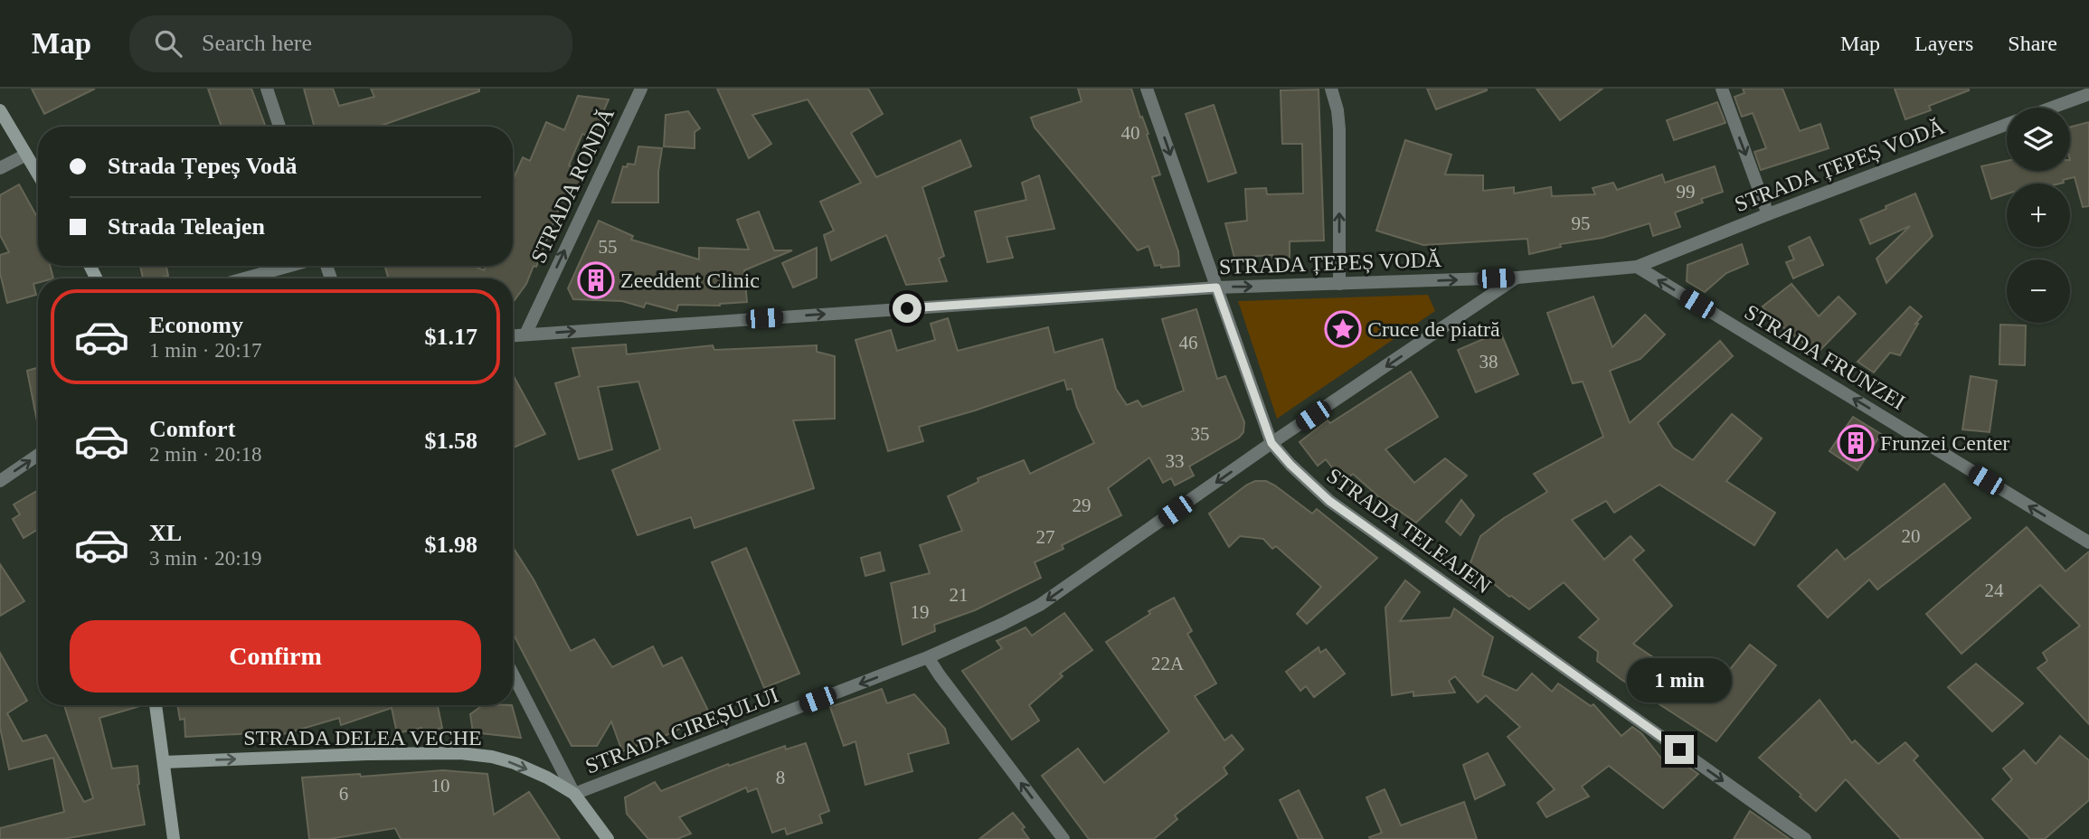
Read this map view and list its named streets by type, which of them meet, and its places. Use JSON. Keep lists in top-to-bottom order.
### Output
{
  "streets": {
    "street": [
      "STRADA ȚEPEȘ VODĂ",
      "STRADA RONDĂ",
      "STRADA FRUNZEI",
      "STRADA TELEAJEN",
      "STRADA CIREȘULUI",
      "STRADA DELEA VECHE"
    ]
  },
  "crossings": [
    ["STRADA ȚEPEȘ VODĂ", "STRADA RONDĂ"],
    ["STRADA ȚEPEȘ VODĂ", "STRADA FRUNZEI"],
    ["STRADA ȚEPEȘ VODĂ", "STRADA TELEAJEN"],
    ["STRADA ȚEPEȘ VODĂ", "STRADA CIREȘULUI"],
    ["STRADA TELEAJEN", "STRADA CIREȘULUI"],
    ["STRADA CIREȘULUI", "STRADA DELEA VECHE"]
  ],
  "one_way": [
    "STRADA ȚEPEȘ VODĂ",
    "STRADA RONDĂ",
    "STRADA FRUNZEI",
    "STRADA TELEAJEN",
    "STRADA CIREȘULUI",
    "STRADA DELEA VECHE"
  ],
  "places": {
    "building": ["Zeeddent Clinic", "Frunzei Center"],
    "place": ["Cruce de piatră"]
  },
  "house_numbers": [
    "40",
    "99",
    "95",
    "55",
    "46",
    "38",
    "35",
    "33",
    "29",
    "20",
    "27",
    "24",
    "21",
    "19",
    "22A",
    "8",
    "10",
    "6"
  ],
  "page": {
    "header": "Map",
    "search": "Search here",
    "nav": ["Map", "Layers", "Share"],
    "map_buttons": ["+", "−"],
    "banner": ["Strada Țepeș Vodă", "Strada Teleajen"],
    "list": [
      {
        "name": "Economy",
        "note": "1 min · 20:17",
        "value": "$1.17"
      },
      {
        "name": "Comfort",
        "note": "2 min · 20:18",
        "value": "$1.58"
      },
      {
        "name": "XL",
        "note": "3 min · 20:19",
        "value": "$1.98"
      }
    ],
    "buttons": "Confirm",
    "bubble": "1 min"
  }
}
